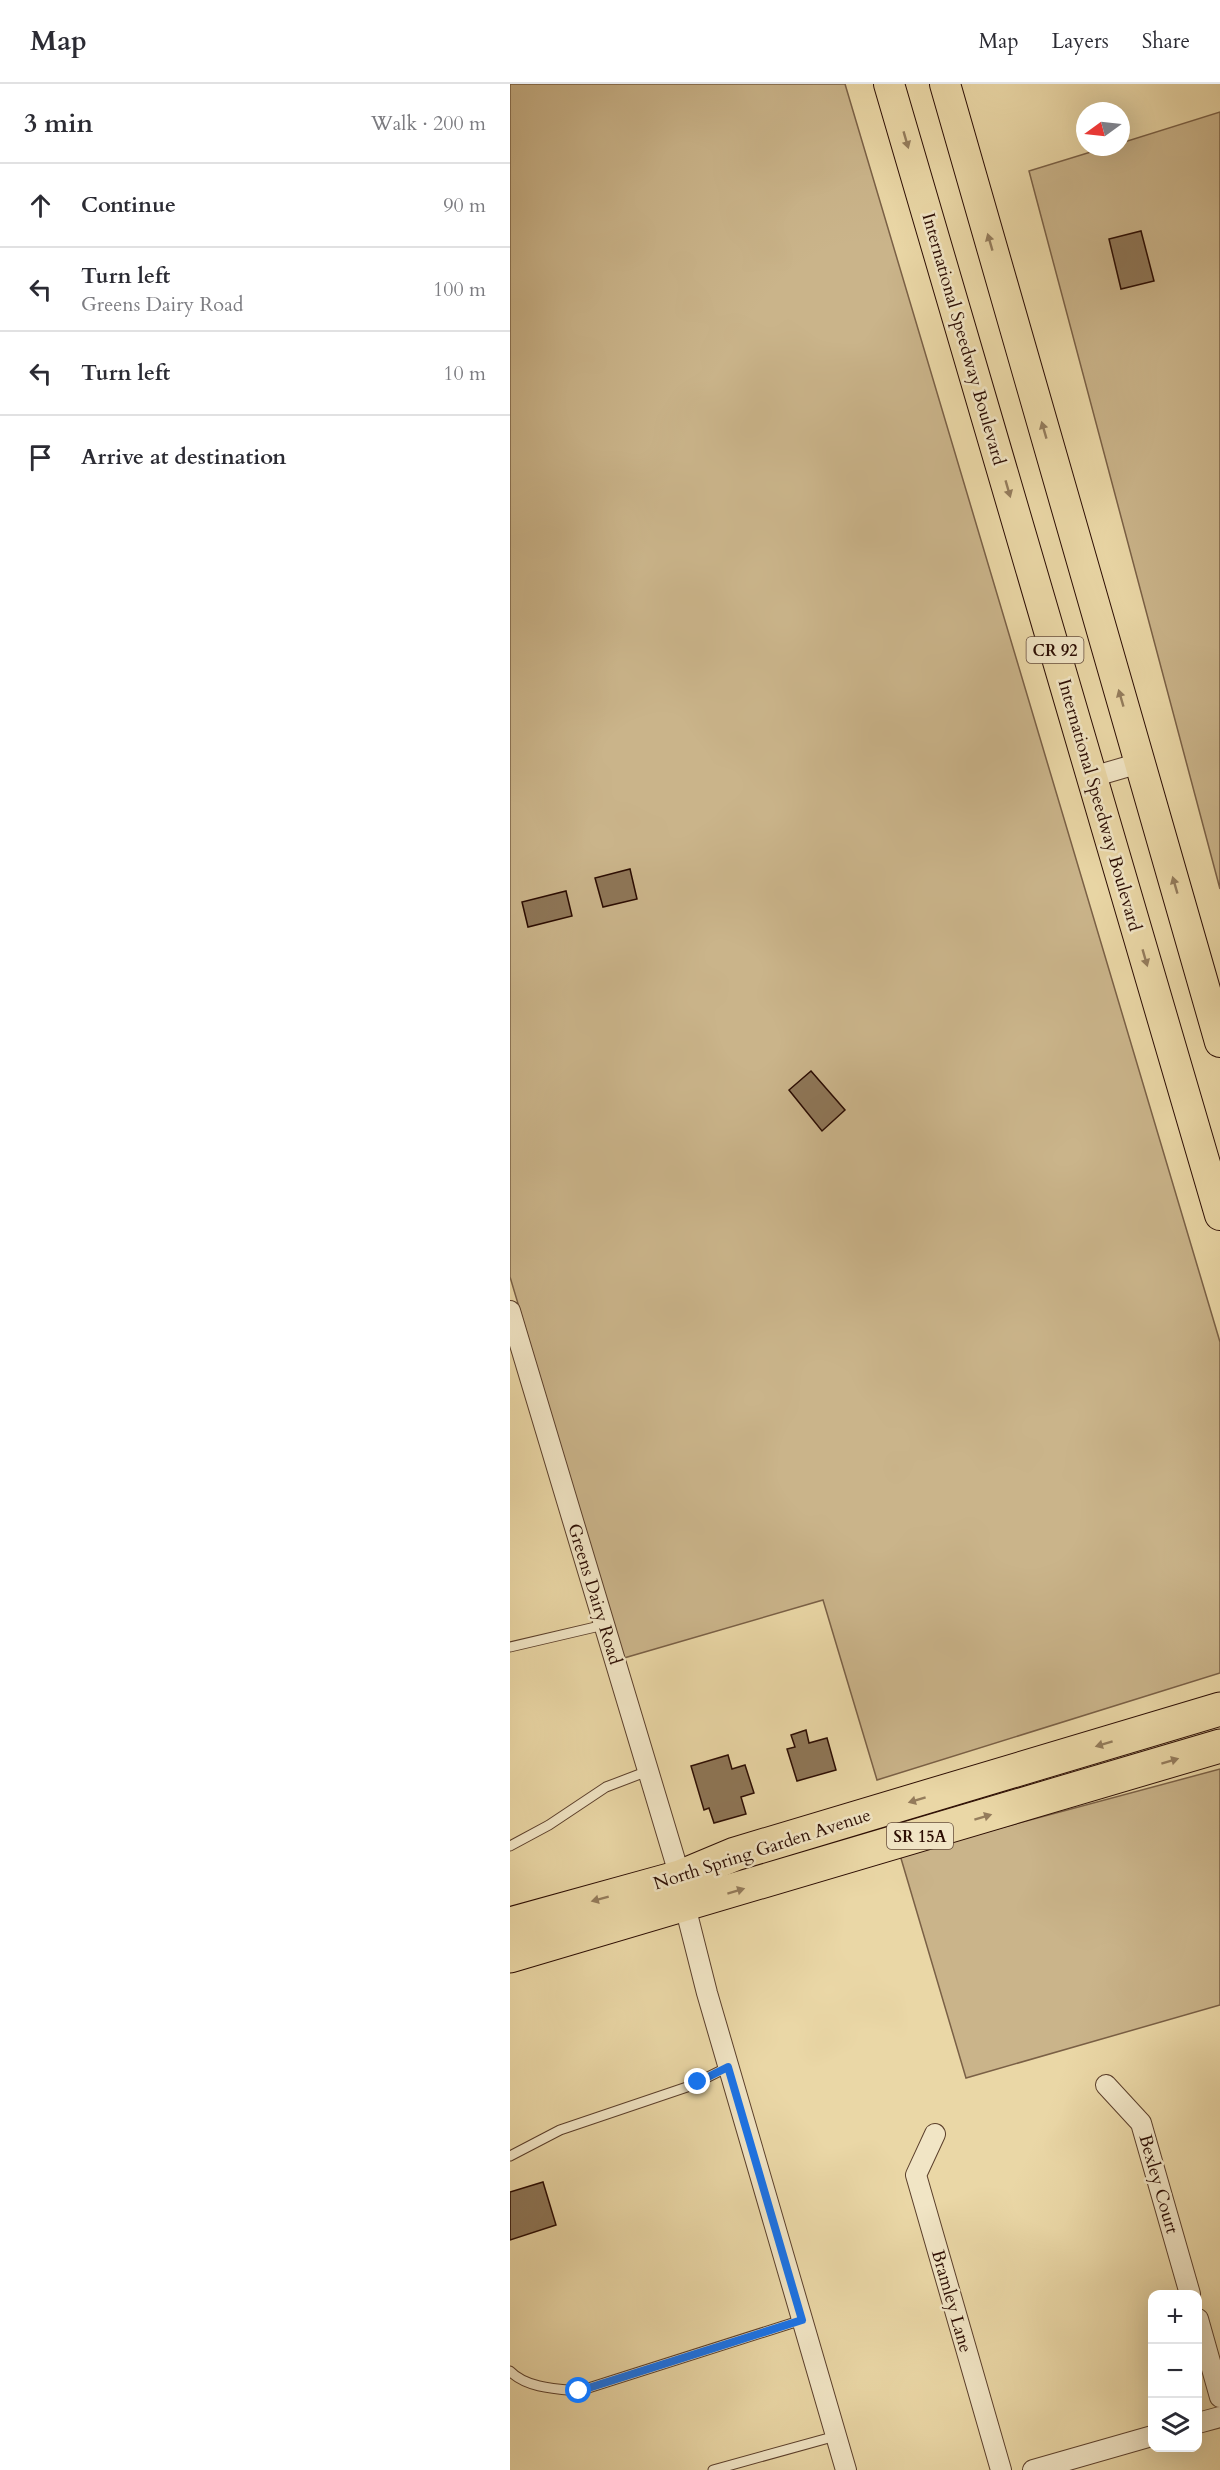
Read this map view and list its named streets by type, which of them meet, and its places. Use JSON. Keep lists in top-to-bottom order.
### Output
{
  "streets": {
    "highway": ["SR 15A", "North Spring Garden Avenue"],
    "main road": ["International Speedway Boulevard", "CR 92"],
    "street": ["Greens Dairy Road", "Bexley Court", "Bramley Lane"]
  },
  "crossings": [
    ["Greens Dairy Road", "North Spring Garden Avenue"]
  ],
  "north": "left",
  "page": {
    "header": "Map",
    "nav": ["Map", "Layers", "Share"],
    "heading": ["3 min", "Walk · 200 m"],
    "list": [
      ["Continue", "90 m"],
      ["Turn left", "Greens Dairy Road", "100 m"],
      ["Turn left", "10 m"],
      "Arrive at destination"
    ],
    "map_buttons": ["+", "−"]
  }
}
